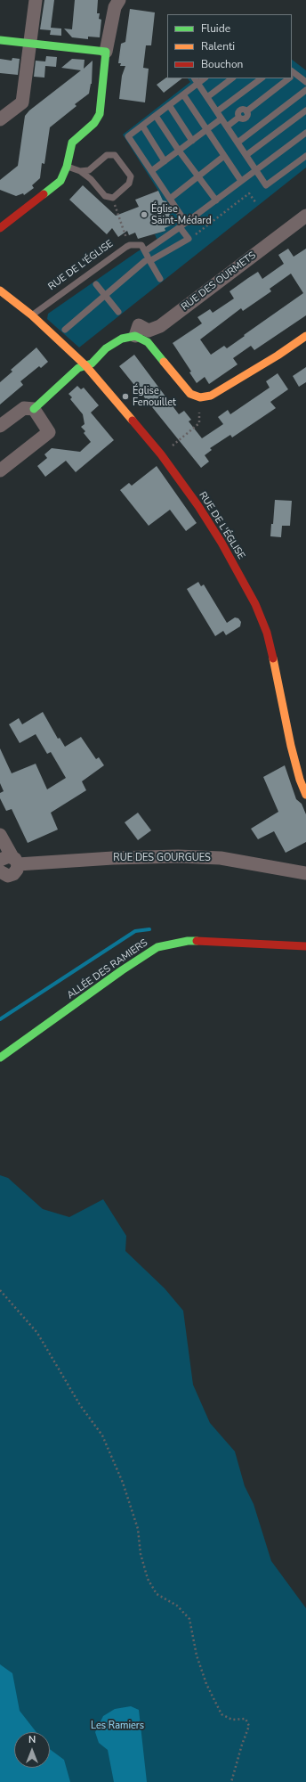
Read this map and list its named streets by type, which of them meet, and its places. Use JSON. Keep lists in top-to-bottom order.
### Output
{
  "streets": {
    "street": [
      "RUE DE L'ÉGLISE",
      "RUE DES OURMETS",
      "RUE DES GOURGUES",
      "ALLÉE DES RAMIERS"
    ]
  },
  "crossings": [
    ["RUE DE L'ÉGLISE", "RUE DES OURMETS"]
  ],
  "parks": ["Les Ramiers"],
  "places": ["Église Saint-Médard", "Église Fenouillet"],
  "legend": ["Fluide", "Ralenti", "Bouchon"],
  "north": "top"
}
